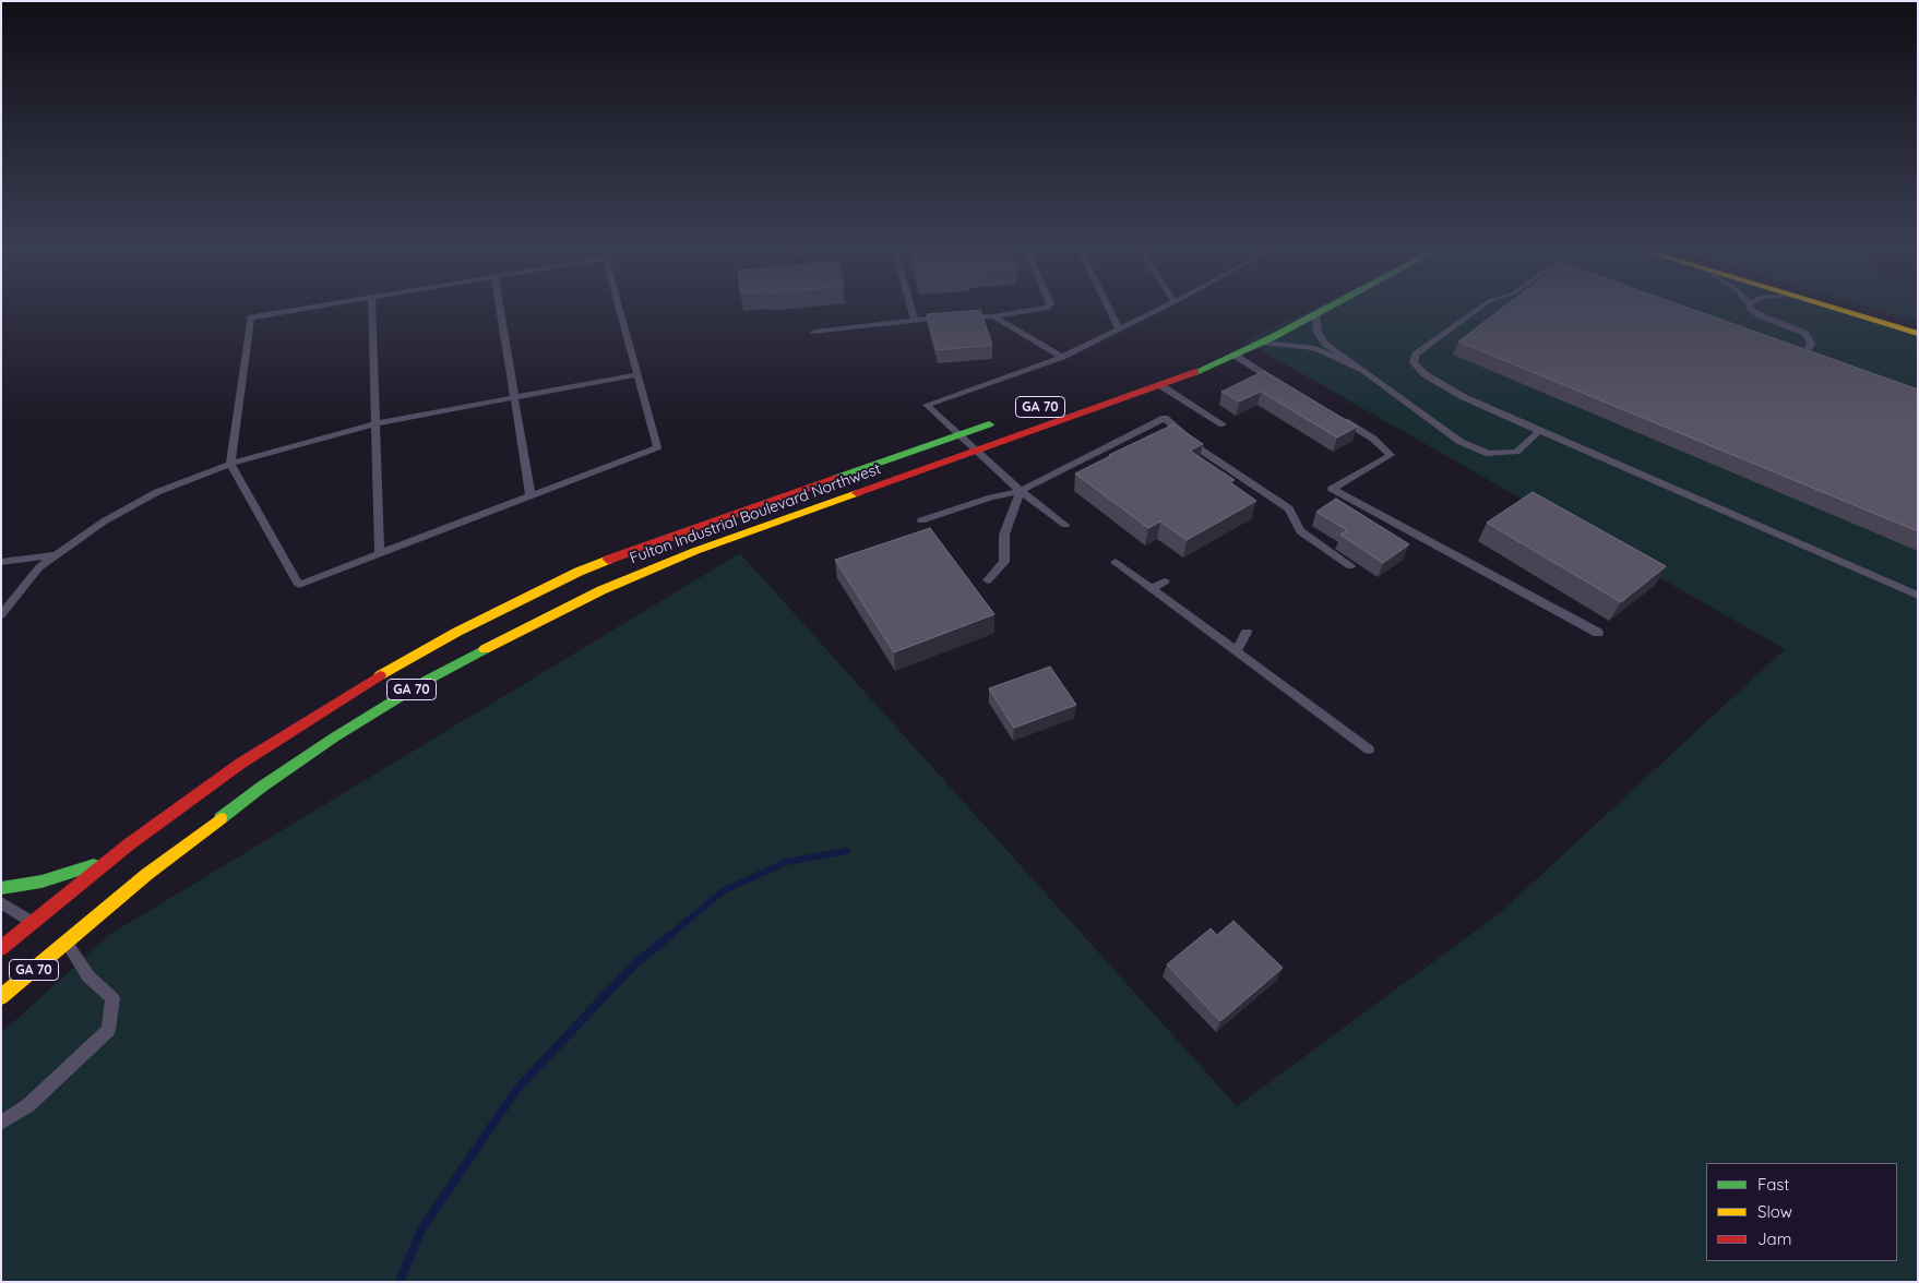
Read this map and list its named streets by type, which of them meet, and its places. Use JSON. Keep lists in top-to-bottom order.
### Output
{
  "streets": {
    "main road": ["GA 70", "Fulton Industrial Boulevard Northwest"]
  },
  "legend": ["Fast", "Slow", "Jam"]
}
